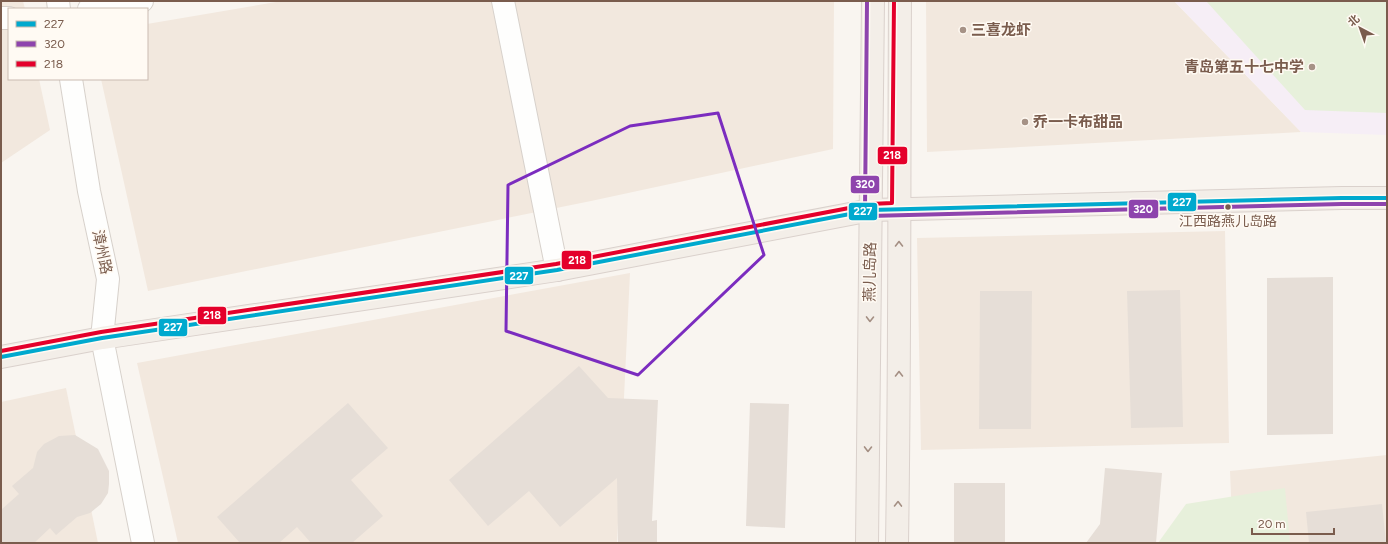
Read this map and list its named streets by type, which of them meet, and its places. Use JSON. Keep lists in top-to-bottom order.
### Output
{
  "streets": {
    "main road": ["燕儿岛路"],
    "street": ["漳州路"]
  },
  "places": [
    "三喜龙虾",
    "青岛第五十七中学",
    "乔一卡布甜品",
    "江西路燕儿岛路"
  ],
  "lines": ["transit line 320", "transit line 218", "transit line 227"],
  "legend": ["227", "320", "218"],
  "scale_bar": "20 m",
  "north": "top left"
}
